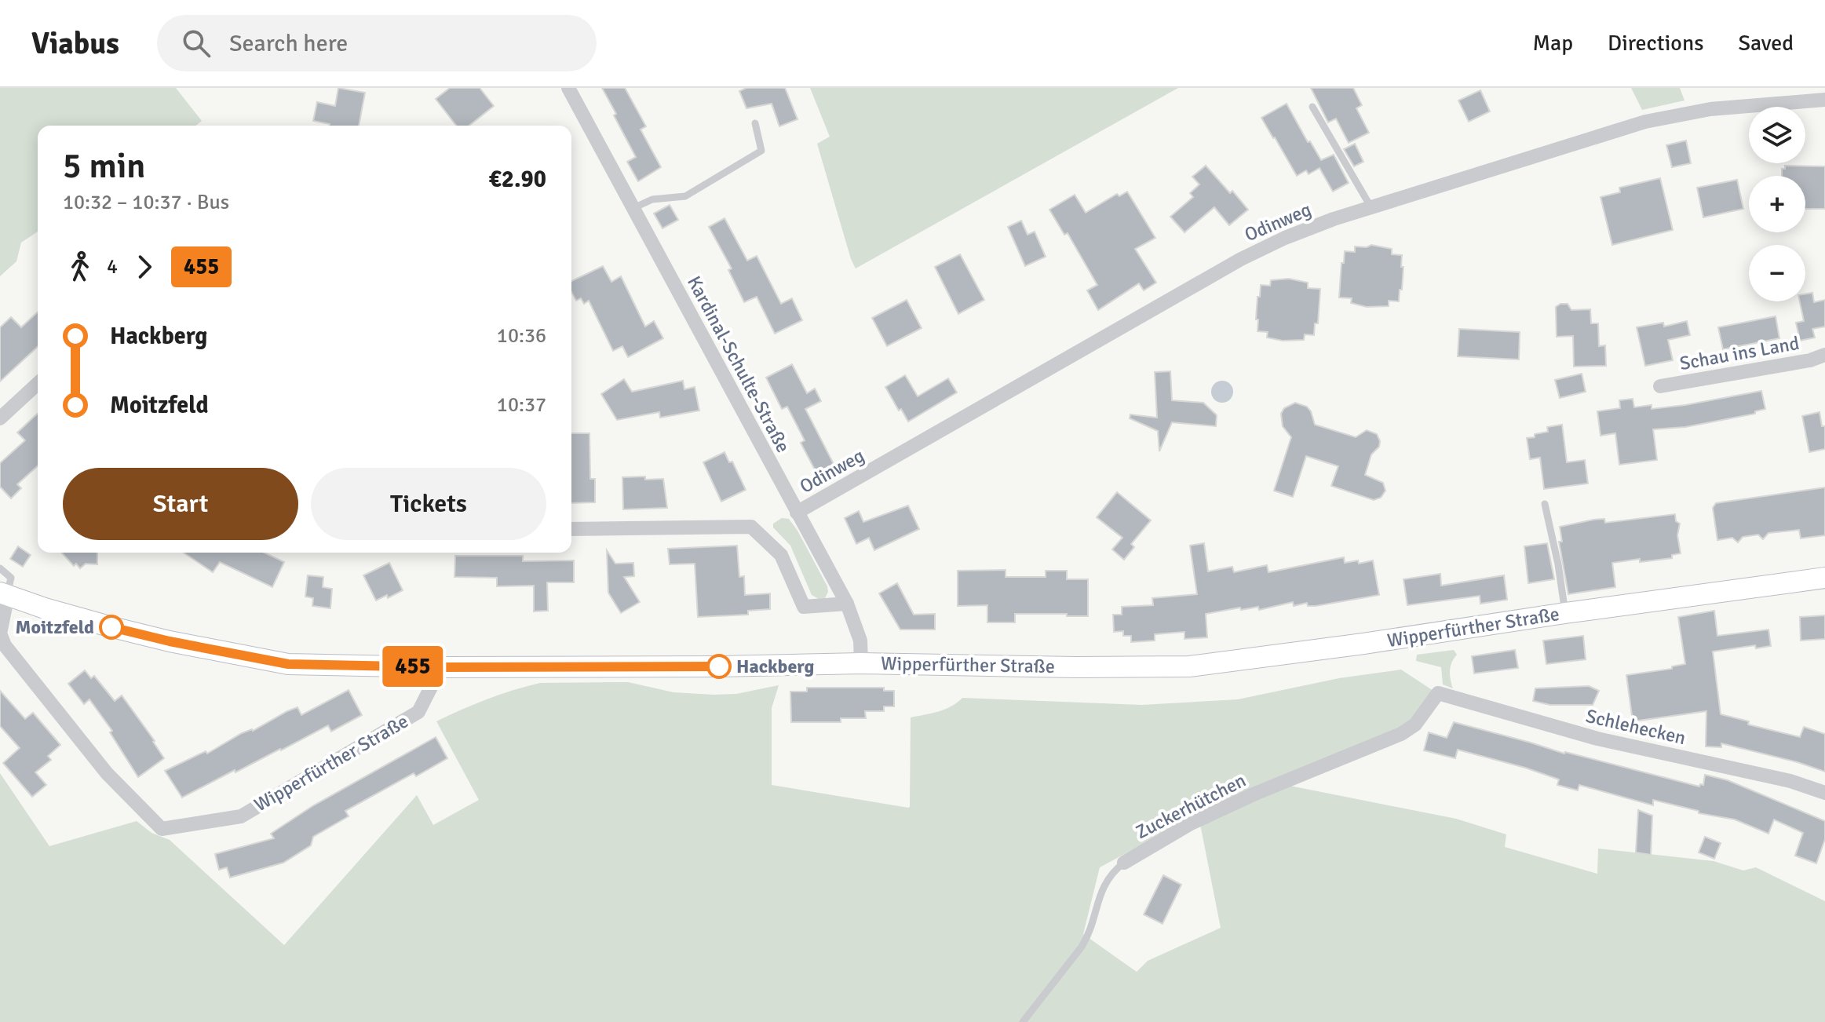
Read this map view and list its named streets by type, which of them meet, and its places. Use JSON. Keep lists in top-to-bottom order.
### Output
{
  "streets": {
    "main road": ["Wipperfürther Straße"],
    "street": [
      "Odinweg",
      "Schau ins Land",
      "Kardinal-Schulte-Straße",
      "Schlehecken",
      "Zuckerhütchen"
    ]
  },
  "crossings": [
    ["Odinweg", "Kardinal-Schulte-Straße"],
    ["Kardinal-Schulte-Straße", "Wipperfürther Straße"],
    ["Schlehecken", "Zuckerhütchen"]
  ],
  "places": ["Moitzfeld", "Hackberg"],
  "lines": ["bus line 455"],
  "page": {
    "header": "Viabus",
    "search": "Search here",
    "nav": ["Map", "Directions", "Saved"],
    "on_map": "455",
    "map_buttons": ["+", "−"],
    "heading": ["5 min", "10:32 – 10:37 · Bus", "€2.90"],
    "legs": ["4", "455"],
    "list": [
      {
        "name": "Hackberg",
        "value": "10:36"
      },
      {
        "name": "Moitzfeld",
        "value": "10:37"
      }
    ],
    "buttons": ["Start", "Tickets"]
  }
}
